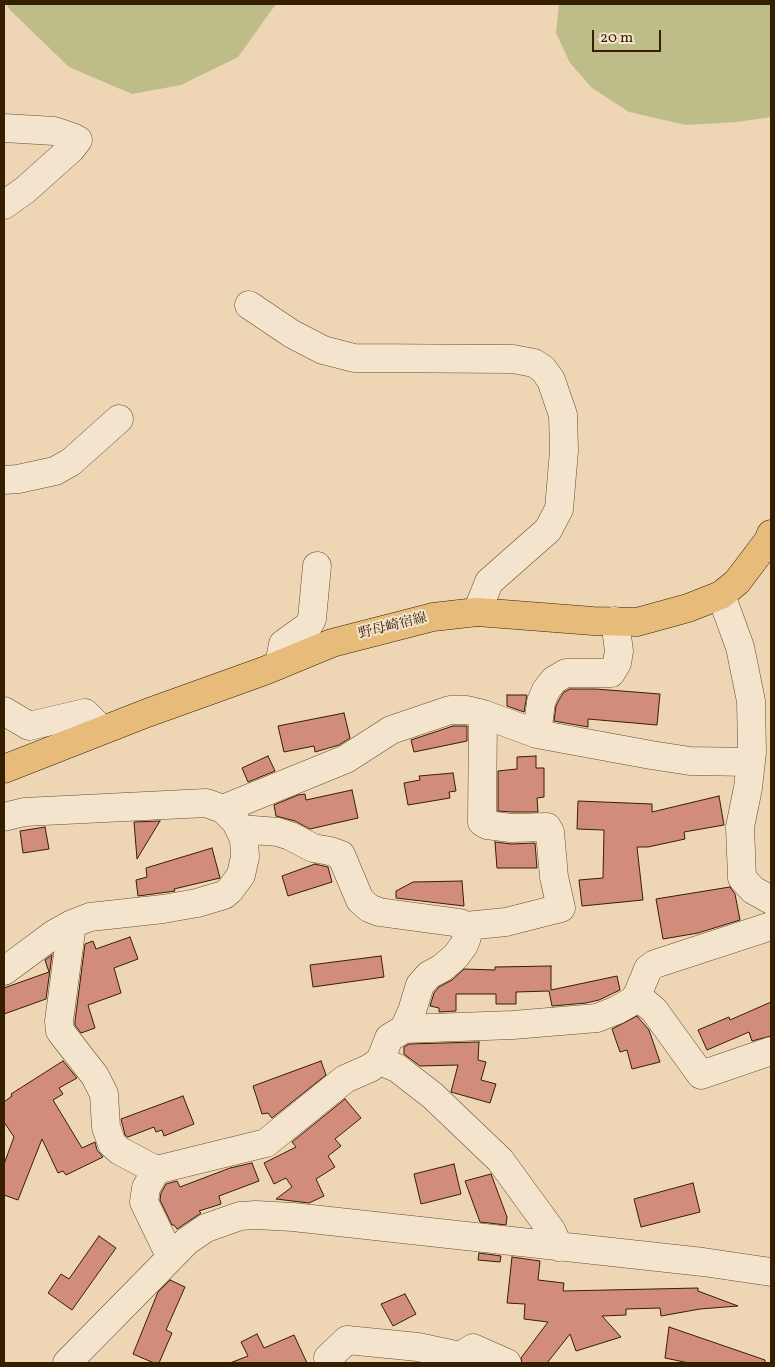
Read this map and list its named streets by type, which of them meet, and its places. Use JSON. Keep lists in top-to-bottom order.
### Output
{
  "streets": {
    "main road": ["野母崎宿線"]
  },
  "scale_bar": "20 m"
}
